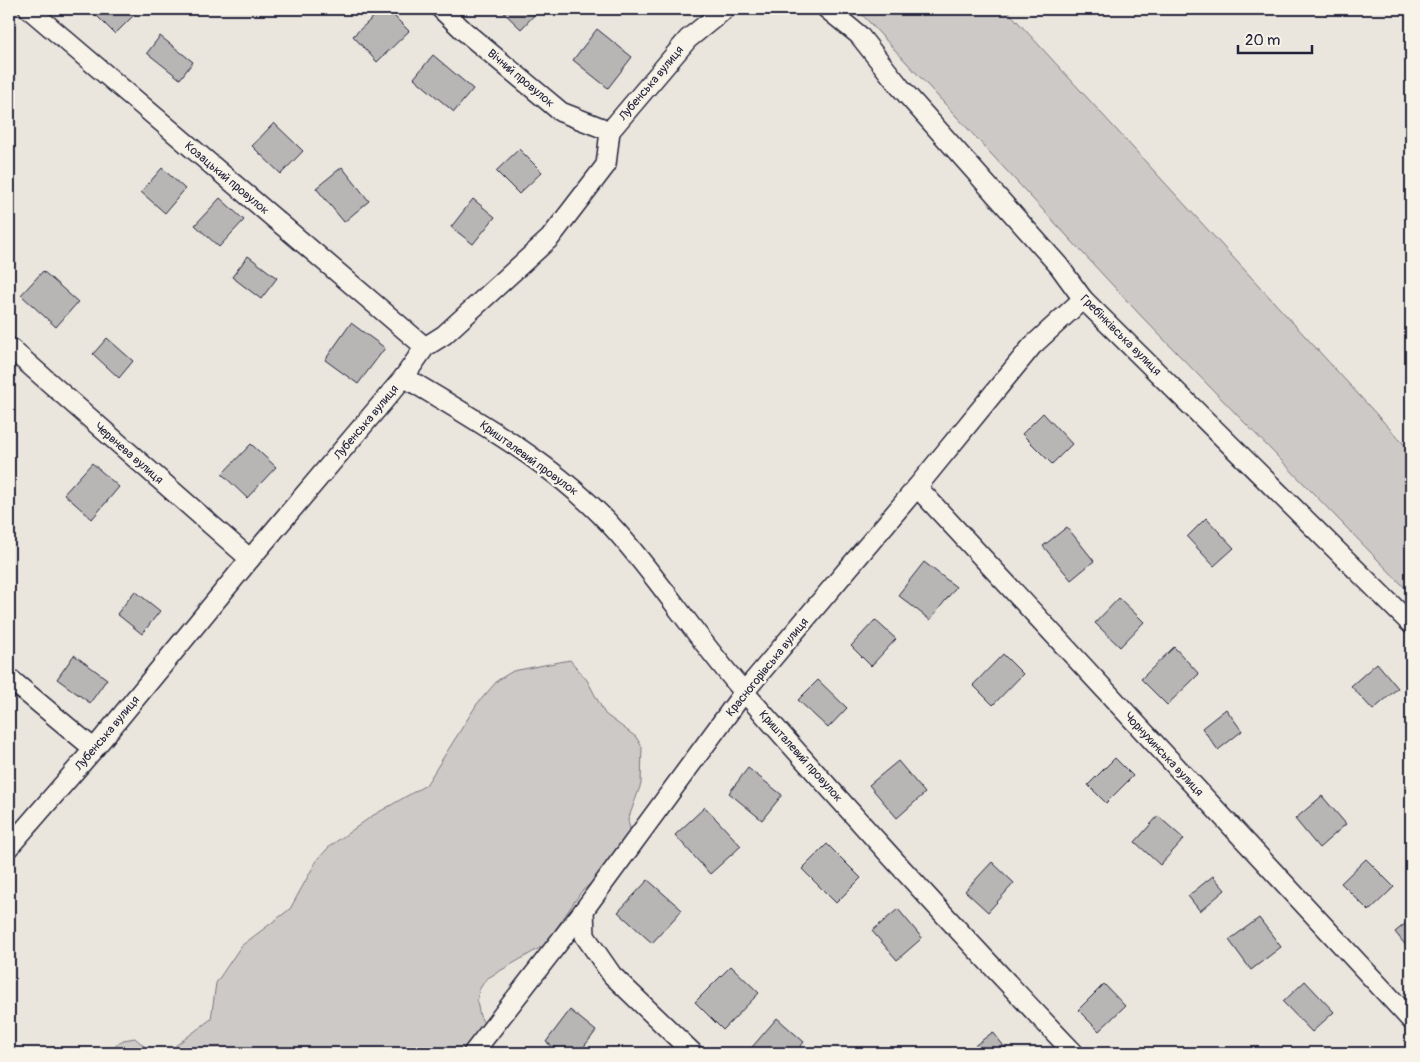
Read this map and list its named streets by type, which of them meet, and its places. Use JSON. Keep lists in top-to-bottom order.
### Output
{
  "streets": {
    "street": [
      "Вічний провулок",
      "Лубенська вулиця",
      "Козацький провулок",
      "Гребінківська вулиця",
      "Червнева вулиця",
      "Кришталевий провулок",
      "Красногорівська вулиця",
      "Чорнухинська вулиця"
    ]
  },
  "crossings": [
    ["Вічний провулок", "Лубенська вулиця"],
    ["Лубенська вулиця", "Козацький провулок"],
    ["Лубенська вулиця", "Червнева вулиця"],
    ["Лубенська вулиця", "Кришталевий провулок"],
    ["Гребінківська вулиця", "Красногорівська вулиця"],
    ["Кришталевий провулок", "Красногорівська вулиця"],
    ["Красногорівська вулиця", "Чорнухинська вулиця"]
  ],
  "scale_bar": "20 m"
}
